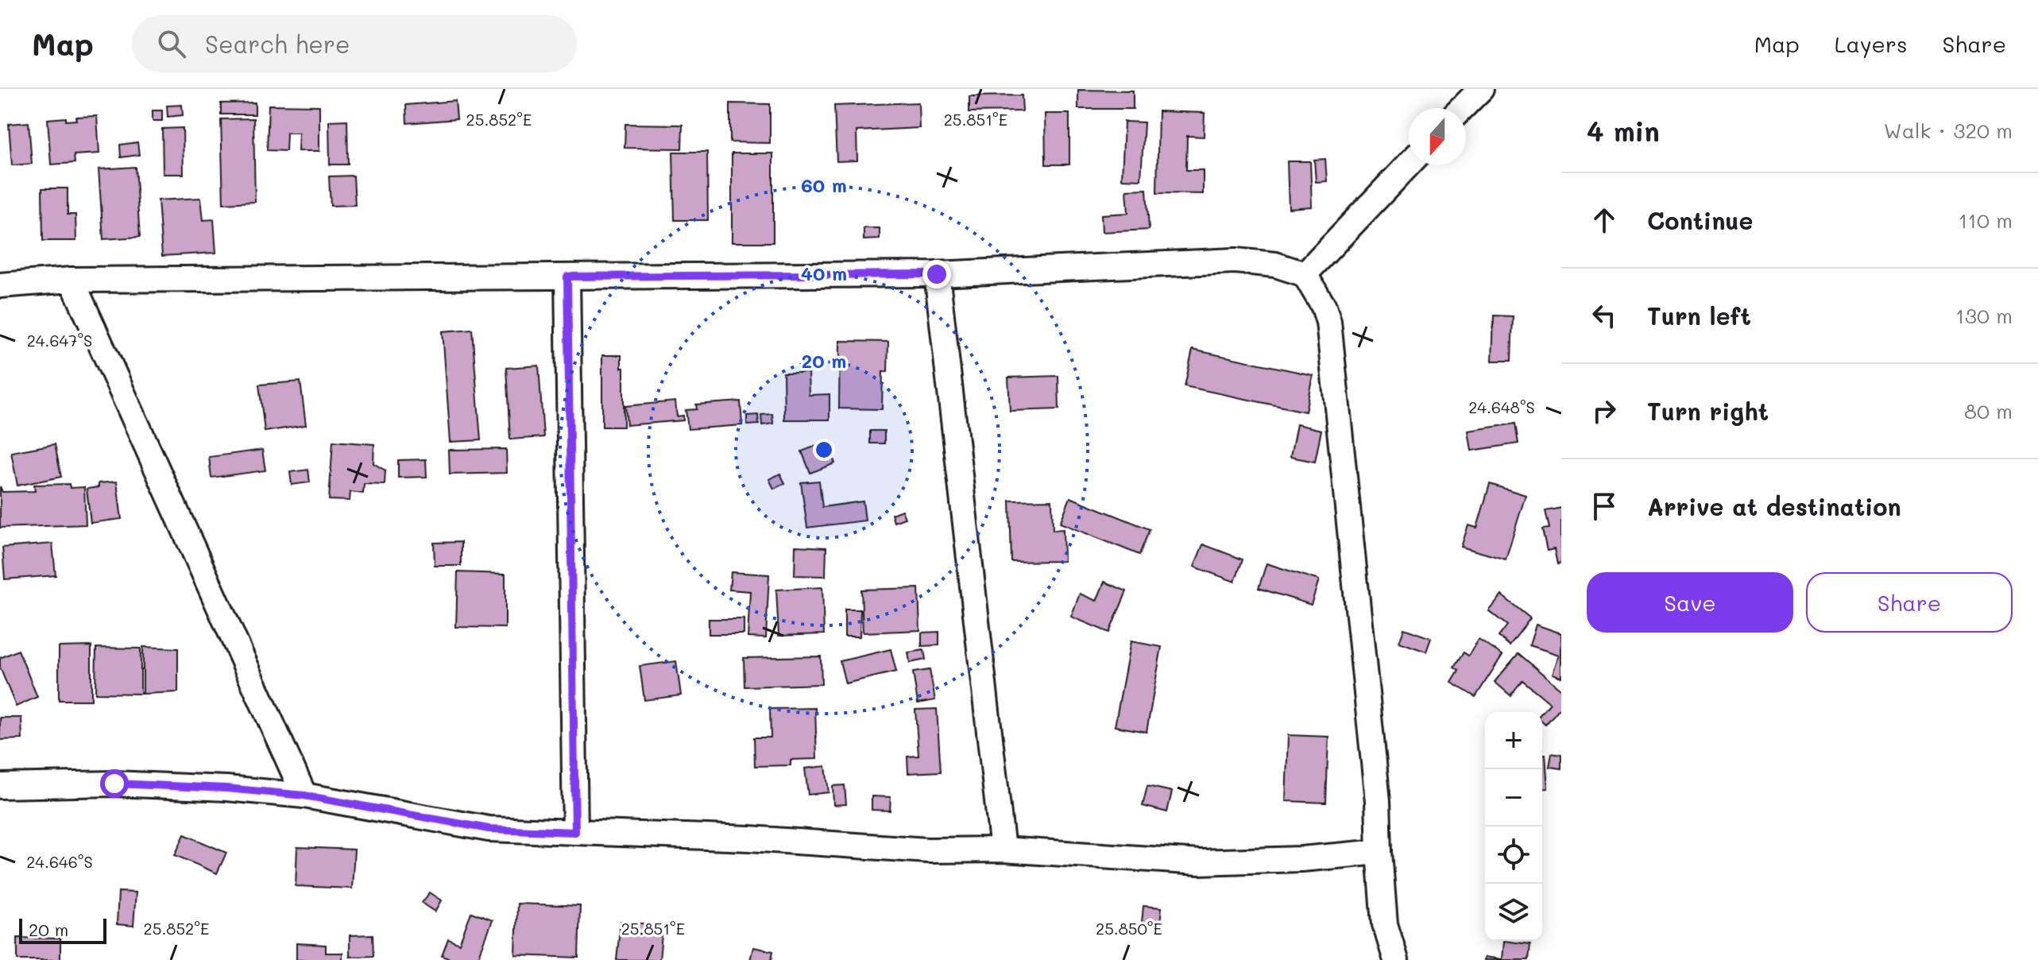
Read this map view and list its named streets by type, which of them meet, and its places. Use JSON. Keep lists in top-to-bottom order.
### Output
{
  "scale_bar": "20 m",
  "north": "bottom",
  "page": {
    "header": "Map",
    "search": "Search here",
    "nav": ["Map", "Layers", "Share"],
    "heading": ["4 min", "Walk · 320 m"],
    "list": [
      ["Continue", "110 m"],
      ["Turn left", "130 m"],
      ["Turn right", "80 m"],
      "Arrive at destination"
    ],
    "buttons": ["Save", "Share"],
    "map_buttons": ["+", "−"],
    "scale": "20 m"
  },
  "coordinates": [
    "25.852°E",
    "25.851°E",
    "24.647°S",
    "24.648°S",
    "24.646°S",
    "25.850°E"
  ],
  "rings": ["60 m", "40 m", "20 m"]
}
